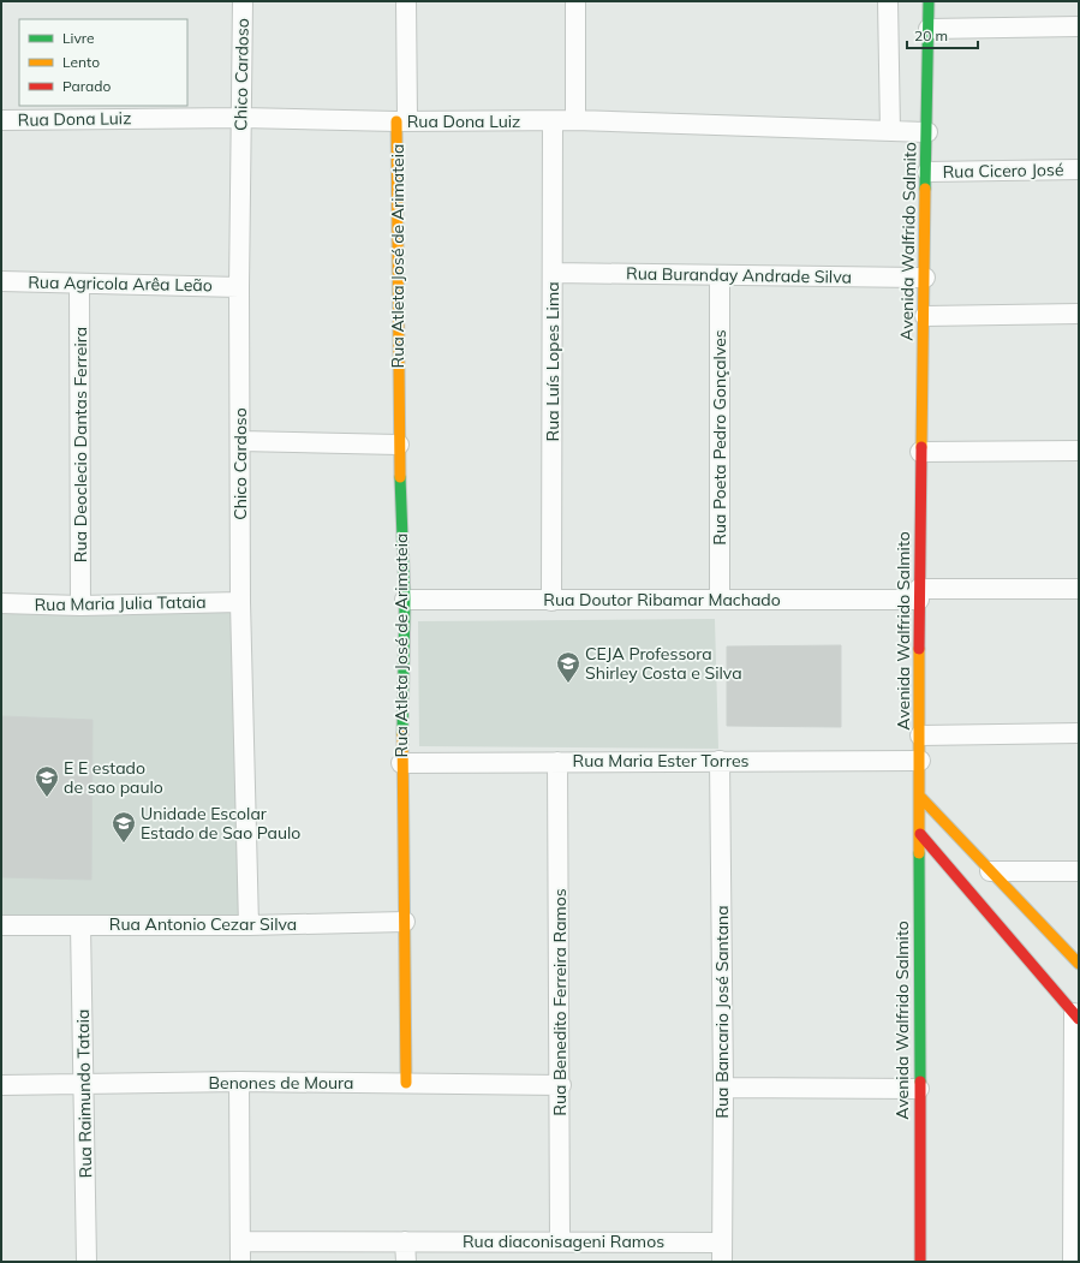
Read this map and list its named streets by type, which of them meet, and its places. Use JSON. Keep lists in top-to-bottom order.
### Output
{
  "streets": {
    "street": [
      "Chico Cardoso",
      "Rua Dona Luiz",
      "Rua Cicero José",
      "Avenida Walfrido Salmito",
      "Rua Atleta José de Arimateia",
      "Rua Buranday Andrade Silva",
      "Rua Agricola Arêa Leão",
      "Rua Luís Lopes Lima",
      "Rua Poeta Pedro Gonçalves",
      "Rua Deoclecio Dantas Ferreira",
      "Rua Doutor Ribamar Machado",
      "Rua Maria Julia Tataia",
      "Rua Maria Ester Torres",
      "Rua Antonio Cezar Silva",
      "Rua Benedito Ferreira Ramos",
      "Rua Bancario José Santana",
      "Benones de Moura",
      "Rua Raimundo Tataia",
      "Rua diaconisageni Ramos"
    ]
  },
  "crossings": [
    ["Chico Cardoso", "Rua Dona Luiz"],
    ["Chico Cardoso", "Rua Agricola Arêa Leão"],
    ["Chico Cardoso", "Rua Maria Julia Tataia"],
    ["Chico Cardoso", "Rua Antonio Cezar Silva"],
    ["Rua Dona Luiz", "Avenida Walfrido Salmito"],
    ["Rua Dona Luiz", "Rua Atleta José de Arimateia"],
    ["Rua Dona Luiz", "Rua Luís Lopes Lima"],
    ["Rua Cicero José", "Avenida Walfrido Salmito"],
    ["Avenida Walfrido Salmito", "Rua Buranday Andrade Silva"],
    ["Avenida Walfrido Salmito", "Rua Doutor Ribamar Machado"],
    ["Avenida Walfrido Salmito", "Rua Maria Ester Torres"],
    ["Rua Atleta José de Arimateia", "Rua Doutor Ribamar Machado"],
    ["Rua Atleta José de Arimateia", "Rua Maria Ester Torres"],
    ["Rua Atleta José de Arimateia", "Rua Antonio Cezar Silva"],
    ["Rua Atleta José de Arimateia", "Benones de Moura"],
    ["Rua Buranday Andrade Silva", "Rua Luís Lopes Lima"],
    ["Rua Buranday Andrade Silva", "Rua Poeta Pedro Gonçalves"],
    ["Rua Agricola Arêa Leão", "Rua Deoclecio Dantas Ferreira"],
    ["Rua Luís Lopes Lima", "Rua Doutor Ribamar Machado"],
    ["Rua Poeta Pedro Gonçalves", "Rua Doutor Ribamar Machado"],
    ["Rua Deoclecio Dantas Ferreira", "Rua Maria Julia Tataia"],
    ["Rua Maria Ester Torres", "Rua Benedito Ferreira Ramos"],
    ["Rua Maria Ester Torres", "Rua Bancario José Santana"],
    ["Rua Antonio Cezar Silva", "Rua Raimundo Tataia"],
    ["Rua Benedito Ferreira Ramos", "Benones de Moura"],
    ["Rua Benedito Ferreira Ramos", "Rua diaconisageni Ramos"],
    ["Rua Bancario José Santana", "Rua diaconisageni Ramos"],
    ["Benones de Moura", "Rua Raimundo Tataia"]
  ],
  "places": {
    "school or university": ["CEJA Professora Shirley Costa e Silva", "E E estado de sao paulo", "Unidade Escolar Estado de Sao Paulo"]
  },
  "legend": ["Livre", "Lento", "Parado"],
  "scale_bar": "20 m"
}
